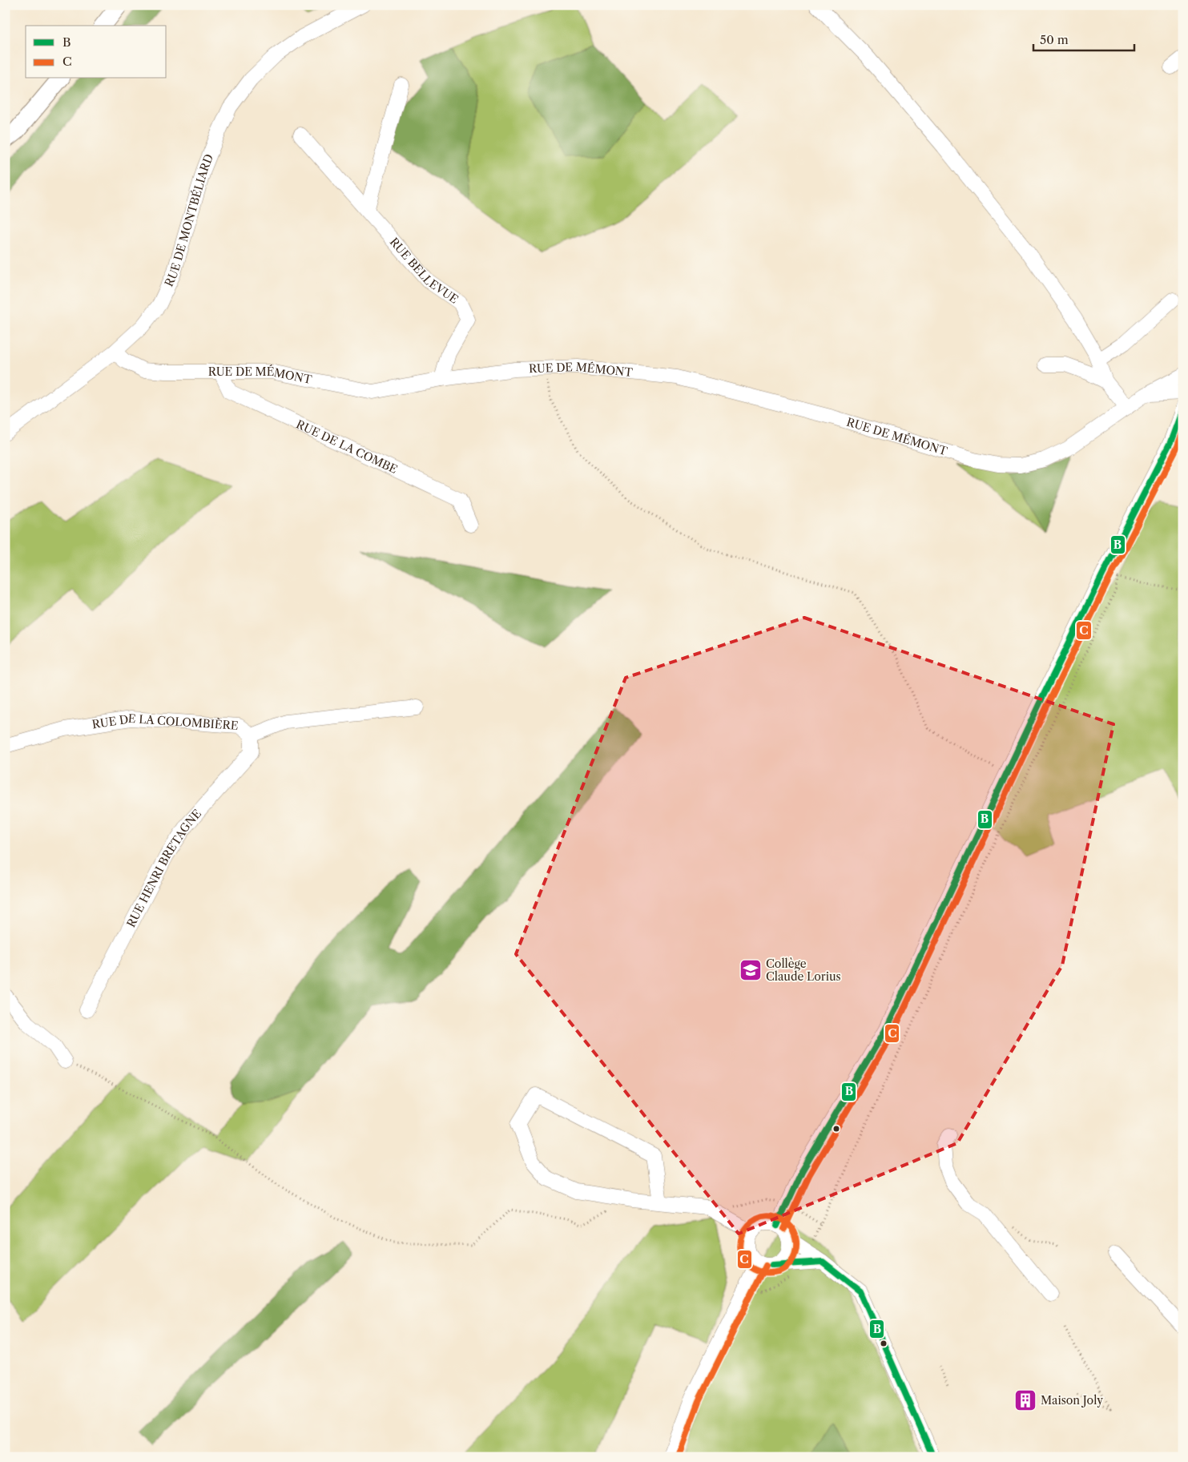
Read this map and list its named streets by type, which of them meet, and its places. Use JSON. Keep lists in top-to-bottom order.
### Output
{
  "streets": {
    "street": [
      "RUE DE MONTBÉLIARD",
      "RUE BELLEVUE",
      "RUE DE MÉMONT",
      "RUE DE LA COMBE",
      "RUE DE LA COLOMBIÈRE",
      "RUE HENRI BRETAGNE"
    ]
  },
  "crossings": [
    ["RUE DE MONTBÉLIARD", "RUE DE MÉMONT"],
    ["RUE BELLEVUE", "RUE DE MÉMONT"],
    ["RUE DE MÉMONT", "RUE DE LA COMBE"],
    ["RUE DE LA COLOMBIÈRE", "RUE HENRI BRETAGNE"]
  ],
  "places": {
    "school or university": ["Collège Claude Lorius"],
    "building": ["Maison Joly"]
  },
  "lines": ["transit line B", "transit line C"],
  "legend": ["B", "C"],
  "scale_bar": "50 m"
}
